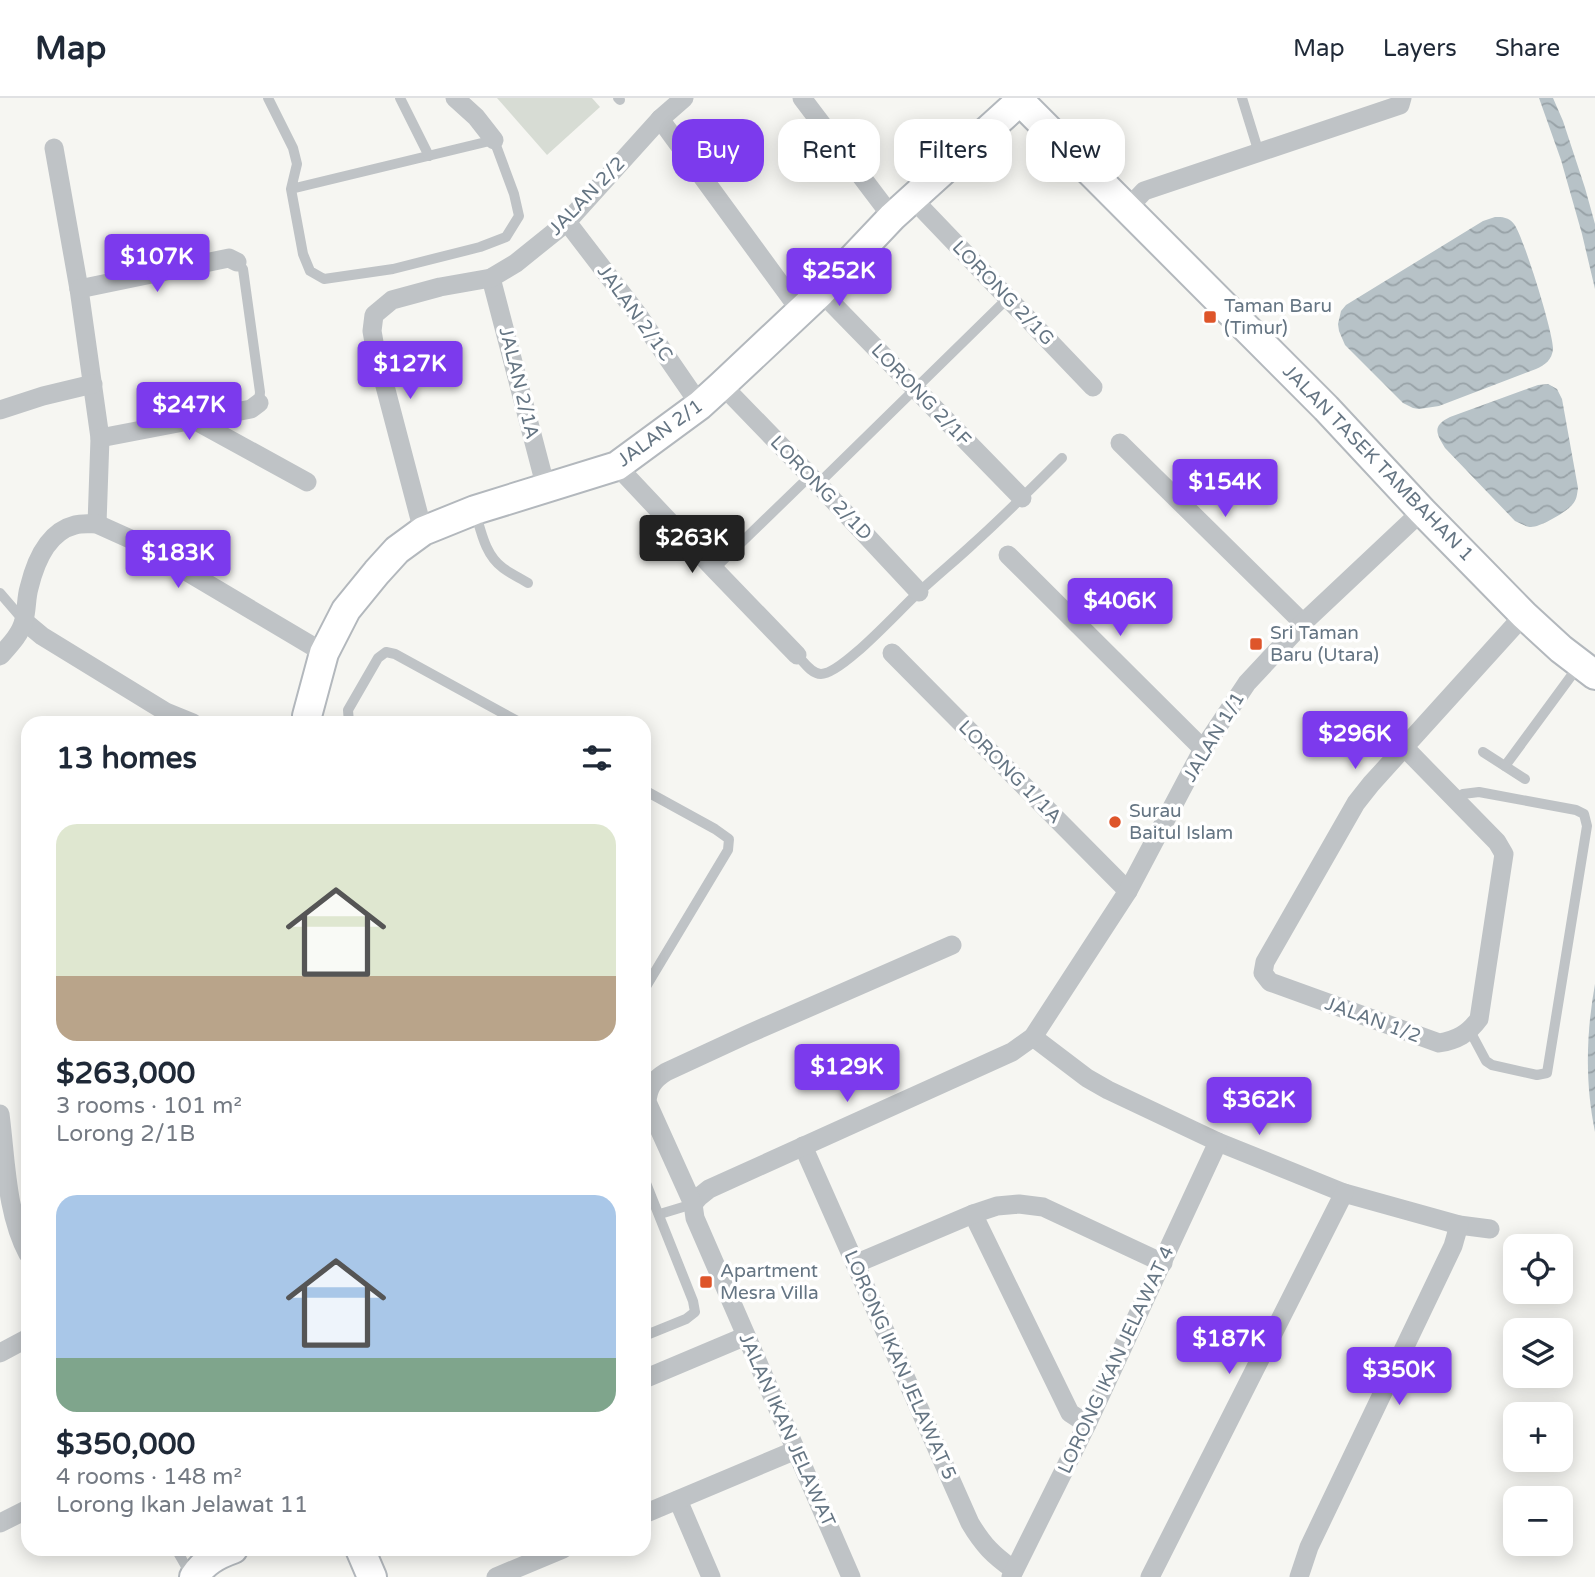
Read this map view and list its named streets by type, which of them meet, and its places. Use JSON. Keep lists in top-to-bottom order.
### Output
{
  "streets": {
    "street": [
      "JALAN 2/2",
      "LORONG 2/1G",
      "JALAN 2/1C",
      "JALAN 2/1A",
      "LORONG 2/1F",
      "JALAN 2/1",
      "JALAN TASEK TAMBAHAN 1",
      "LORONG 2/1D",
      "JALAN 1/1",
      "LORONG 1/1A",
      "JALAN 1/2",
      "LORONG IKAN JELAWAT 4",
      "LORONG IKAN JELAWAT 5",
      "JALAN IKAN JELAWAT"
    ]
  },
  "crossings": [
    ["JALAN 2/2", "JALAN 2/1C"],
    ["JALAN 2/2", "JALAN 2/1A"],
    ["JALAN 2/2", "JALAN 2/1"],
    ["LORONG 2/1G", "JALAN 2/1"],
    ["JALAN 2/1C", "JALAN 2/1"],
    ["JALAN 2/1A", "JALAN 2/1"],
    ["LORONG 2/1F", "JALAN 2/1"],
    ["JALAN 2/1", "JALAN TASEK TAMBAHAN 1"],
    ["JALAN 2/1", "LORONG 2/1D"],
    ["JALAN TASEK TAMBAHAN 1", "JALAN 1/1"],
    ["JALAN TASEK TAMBAHAN 1", "JALAN 1/2"],
    ["JALAN 1/1", "LORONG 1/1A"],
    ["LORONG IKAN JELAWAT 4", "LORONG IKAN JELAWAT 5"]
  ],
  "places": {
    "transit": ["Taman Baru (Timur)", "Sri Taman Baru (Utara)", "Apartment Mesra Villa"],
    "other": ["Surau Baitul Islam"]
  },
  "page": {
    "header": "Map",
    "nav": ["Map", "Layers", "Share"],
    "chip": [
      "Buy",
      "Rent",
      "Filters",
      "New"
    ],
    "price": [
      "$107K",
      "$252K",
      "$127K",
      "$247K",
      "$154K",
      "$263K",
      "$183K",
      "$406K",
      "$296K",
      "$129K",
      "$362K",
      "$187K",
      "$350K"
    ],
    "heading": "13 homes",
    "list": [
      {
        "name": "$263,000",
        "note": "3 rooms · 101 m² · Lorong 2/1B"
      },
      {
        "name": "$350,000",
        "note": "4 rooms · 148 m² · Lorong Ikan Jelawat 11"
      }
    ],
    "map_buttons": ["+", "−"]
  }
}
